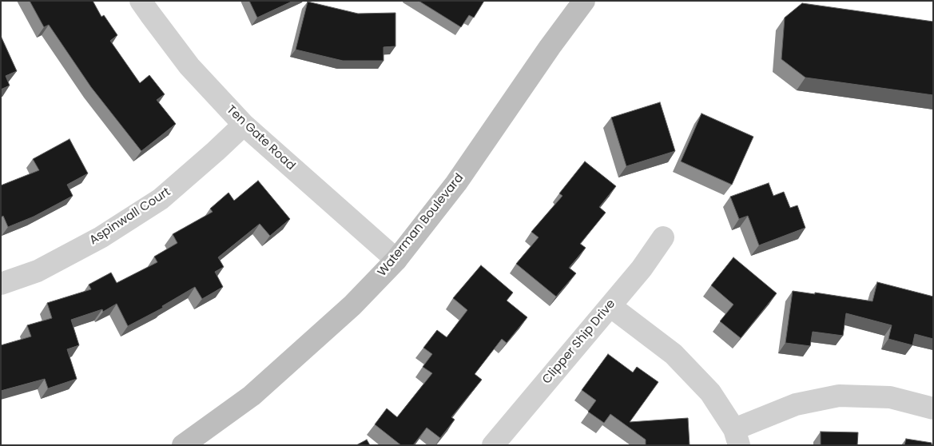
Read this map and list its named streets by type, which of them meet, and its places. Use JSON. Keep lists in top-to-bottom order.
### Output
{
  "streets": {
    "main road": ["Waterman Boulevard"],
    "street": ["Ten Gate Road", "Aspinwall Court", "Clipper Ship Drive"]
  },
  "crossings": [
    ["Ten Gate Road", "Aspinwall Court"],
    ["Ten Gate Road", "Waterman Boulevard"]
  ]
}
